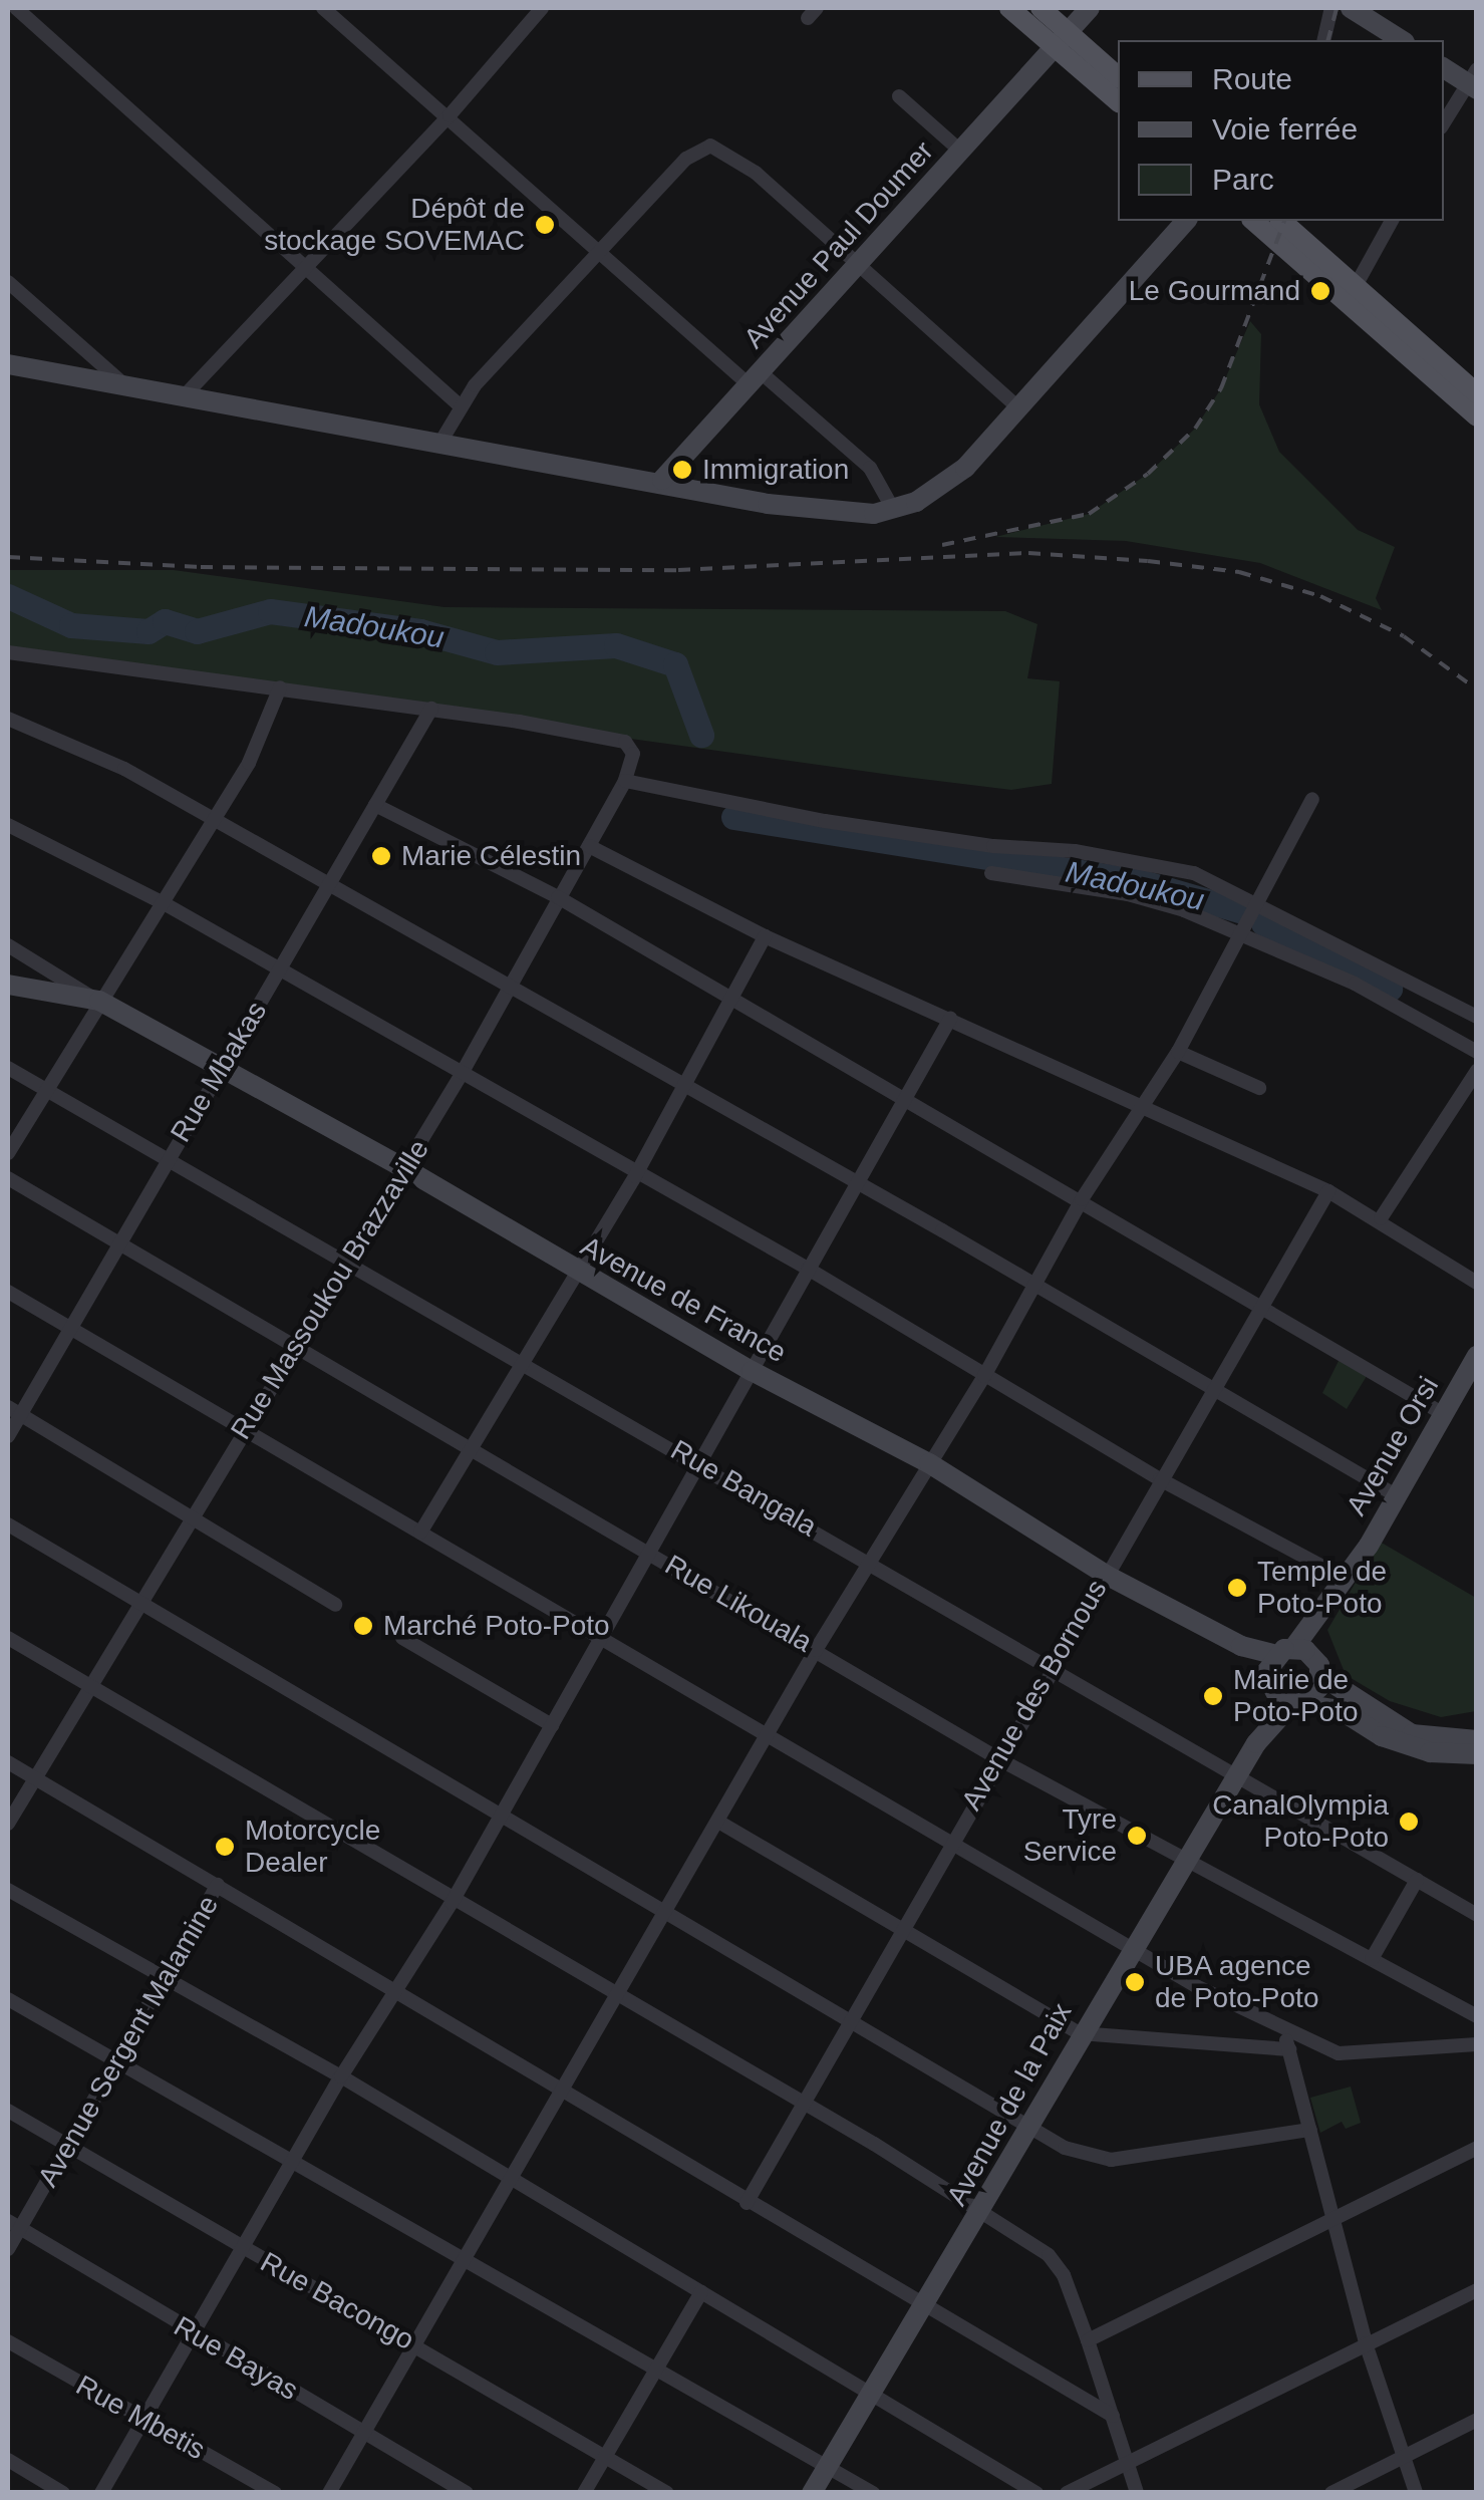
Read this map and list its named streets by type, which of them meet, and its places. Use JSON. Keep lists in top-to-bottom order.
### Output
{
  "streets": {
    "main road": [
      "Avenue Paul Doumer",
      "Avenue de France",
      "Avenue Orsi",
      "Avenue de la Paix"
    ],
    "street": [
      "Rue Mbakas",
      "Rue Massoukou Brazzaville",
      "Rue Bangala",
      "Rue Likouala",
      "Avenue des Bornous",
      "Avenue Sergent Malamine",
      "Rue Bacongo",
      "Rue Bayas",
      "Rue Mbetis"
    ]
  },
  "crossings": [
    ["Rue Mbakas", "Rue Massoukou Brazzaville"],
    ["Rue Mbakas", "Avenue de France"],
    ["Rue Mbakas", "Rue Bangala"],
    ["Rue Mbakas", "Rue Likouala"],
    ["Rue Massoukou Brazzaville", "Avenue de France"],
    ["Rue Massoukou Brazzaville", "Rue Bangala"],
    ["Rue Massoukou Brazzaville", "Rue Likouala"],
    ["Avenue de France", "Avenue Orsi"],
    ["Avenue de France", "Avenue des Bornous"],
    ["Rue Bangala", "Avenue des Bornous"],
    ["Rue Bangala", "Avenue de la Paix"],
    ["Rue Likouala", "Avenue des Bornous"],
    ["Rue Likouala", "Avenue de la Paix"],
    ["Avenue Sergent Malamine", "Rue Bacongo"],
    ["Avenue Sergent Malamine", "Rue Bayas"]
  ],
  "water": ["Madoukou"],
  "places": [
    "Dépôt de stockage SOVEMAC",
    "Le Gourmand",
    "Immigration",
    "Marie Célestin",
    "Temple de Poto-Poto",
    "Marché Poto-Poto",
    "Mairie de Poto-Poto",
    "CanalOlympia Poto-Poto",
    "Tyre Service",
    "Motorcycle Dealer",
    "UBA agence de Poto-Poto"
  ],
  "legend": ["Route", "Voie ferrée", "Parc"]
}
